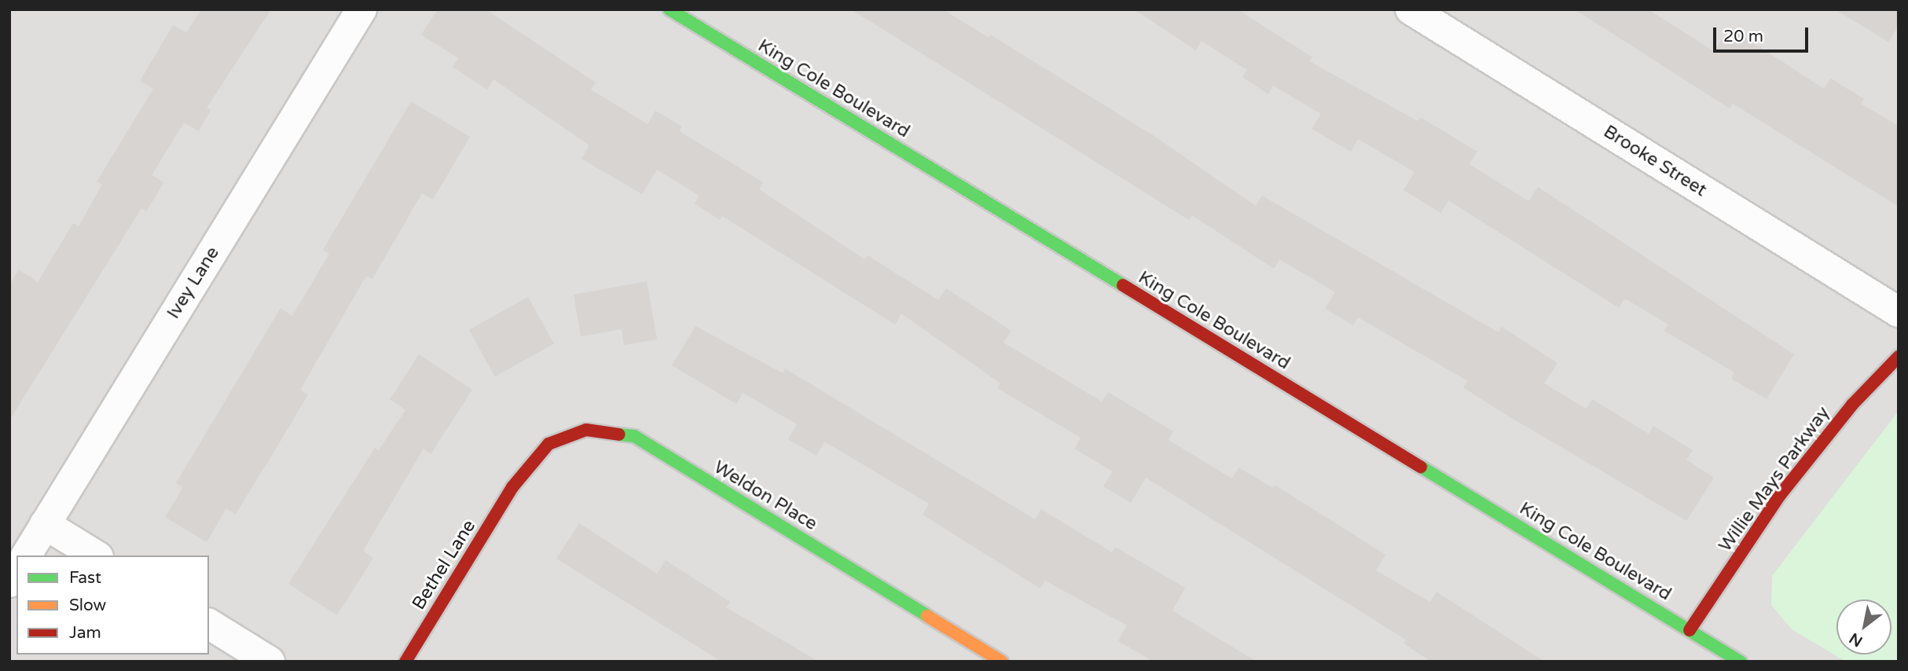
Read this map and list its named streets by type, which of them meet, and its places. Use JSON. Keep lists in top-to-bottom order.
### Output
{
  "streets": {
    "street": [
      "King Cole Boulevard",
      "Brooke Street",
      "Ivey Lane",
      "Willie Mays Parkway",
      "Weldon Place",
      "Bethel Lane"
    ]
  },
  "crossings": [
    ["King Cole Boulevard", "Willie Mays Parkway"],
    ["Weldon Place", "Bethel Lane"]
  ],
  "legend": ["Fast", "Slow", "Jam"],
  "scale_bar": "20 m",
  "north": "bottom left"
}
